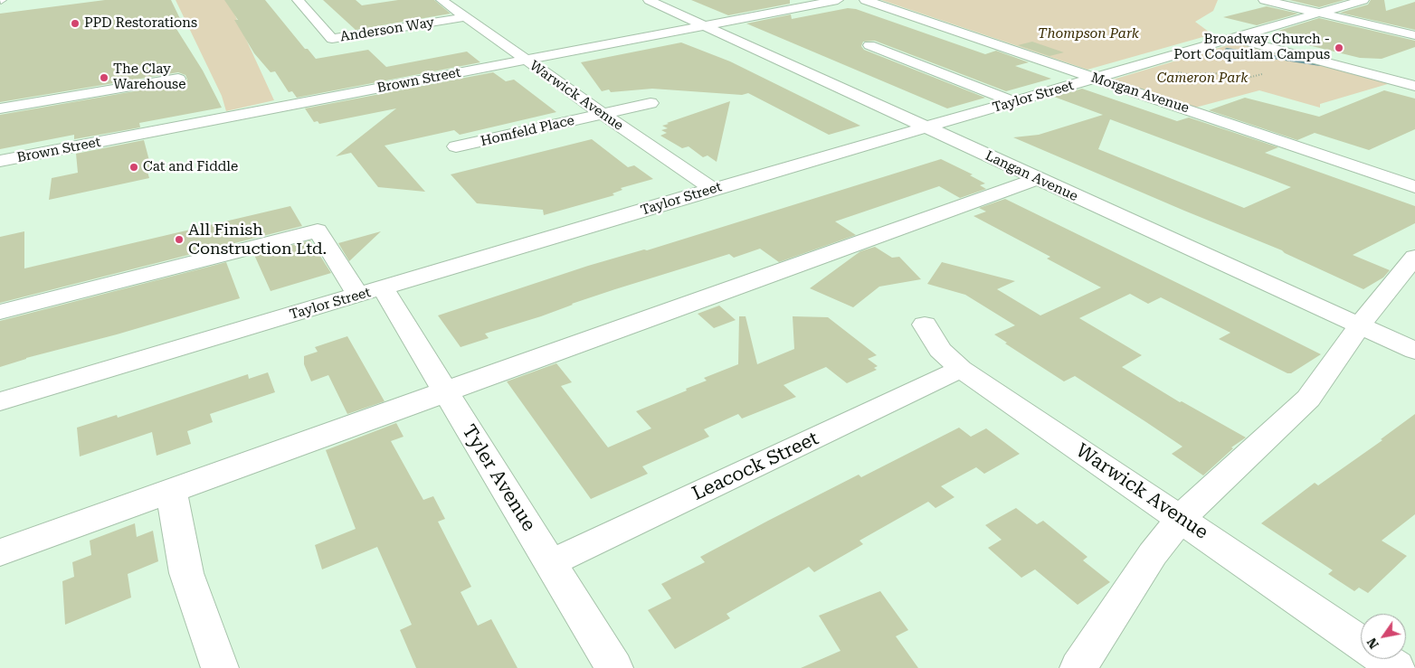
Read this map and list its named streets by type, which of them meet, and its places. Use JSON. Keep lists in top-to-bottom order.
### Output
{
  "streets": {
    "street": [
      "Anderson Way",
      "Brown Street",
      "Morgan Avenue",
      "Warwick Avenue",
      "Taylor Street",
      "Homfeld Place",
      "Langan Avenue",
      "Leacock Street",
      "Tyler Avenue"
    ]
  },
  "crossings": [
    ["Anderson Way", "Warwick Avenue"],
    ["Brown Street", "Warwick Avenue"],
    ["Brown Street", "Langan Avenue"],
    ["Morgan Avenue", "Taylor Street"],
    ["Warwick Avenue", "Taylor Street"],
    ["Warwick Avenue", "Homfeld Place"],
    ["Warwick Avenue", "Leacock Street"],
    ["Taylor Street", "Langan Avenue"],
    ["Taylor Street", "Tyler Avenue"],
    ["Leacock Street", "Tyler Avenue"]
  ],
  "parks": ["Thompson Park", "Cameron Park"],
  "places": [
    "PPD Restorations",
    "Broadway Church - Port Coquitlam Campus",
    "The Clay Warehouse",
    "Cat and Fiddle",
    "All Finish Construction Ltd."
  ],
  "north": "bottom left"
}
